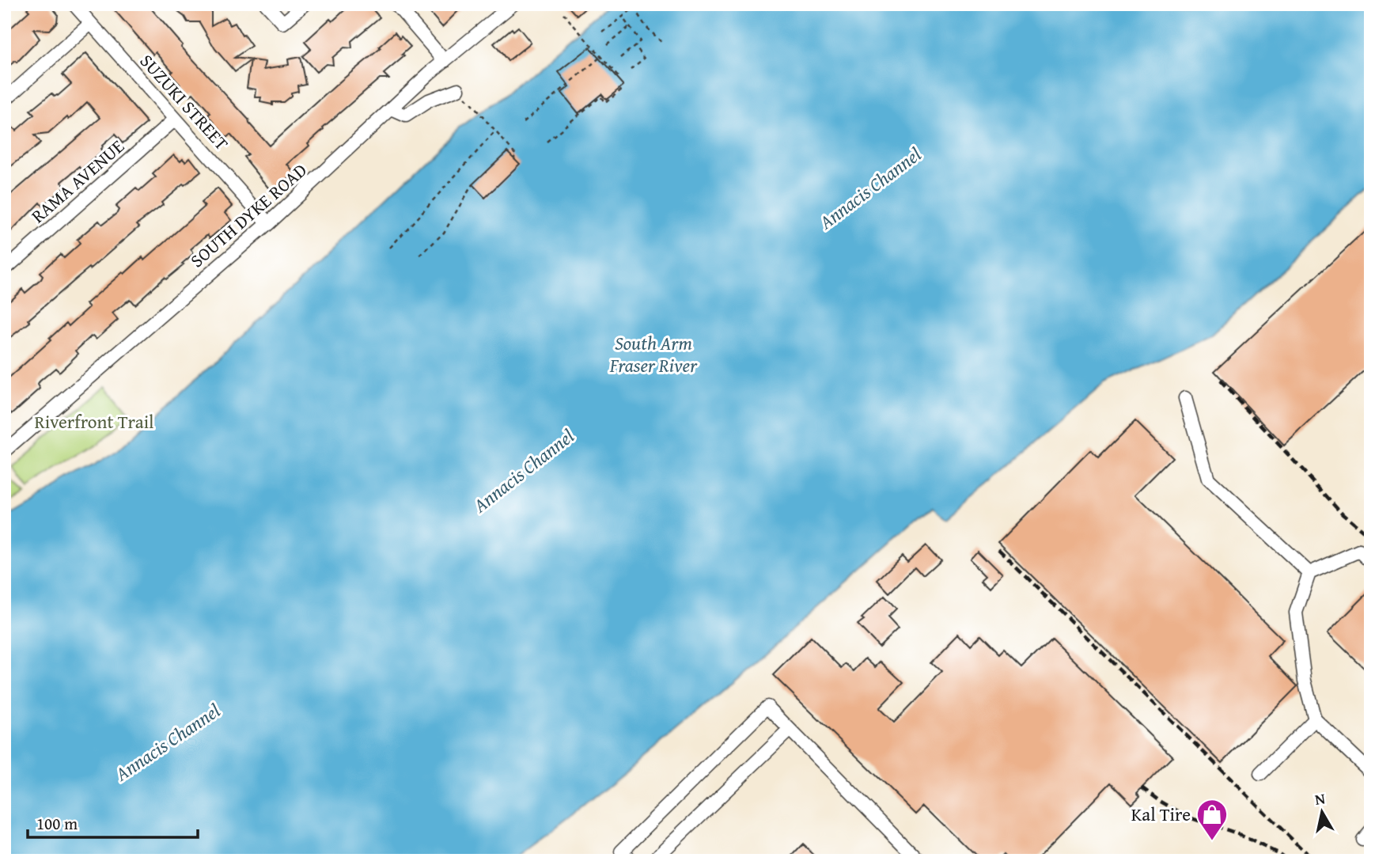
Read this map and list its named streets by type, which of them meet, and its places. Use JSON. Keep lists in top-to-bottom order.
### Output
{
  "streets": {
    "street": ["SUZUKI STREET", "RAMA AVENUE", "SOUTH DYKE ROAD"]
  },
  "crossings": [
    ["SUZUKI STREET", "RAMA AVENUE"],
    ["SUZUKI STREET", "SOUTH DYKE ROAD"]
  ],
  "water": ["Annacis Channel", "South Arm Fraser River"],
  "parks": ["Riverfront Trail"],
  "places": {
    "shop": ["Kal Tire"]
  },
  "scale_bar": "100 m",
  "north": "top"
}
